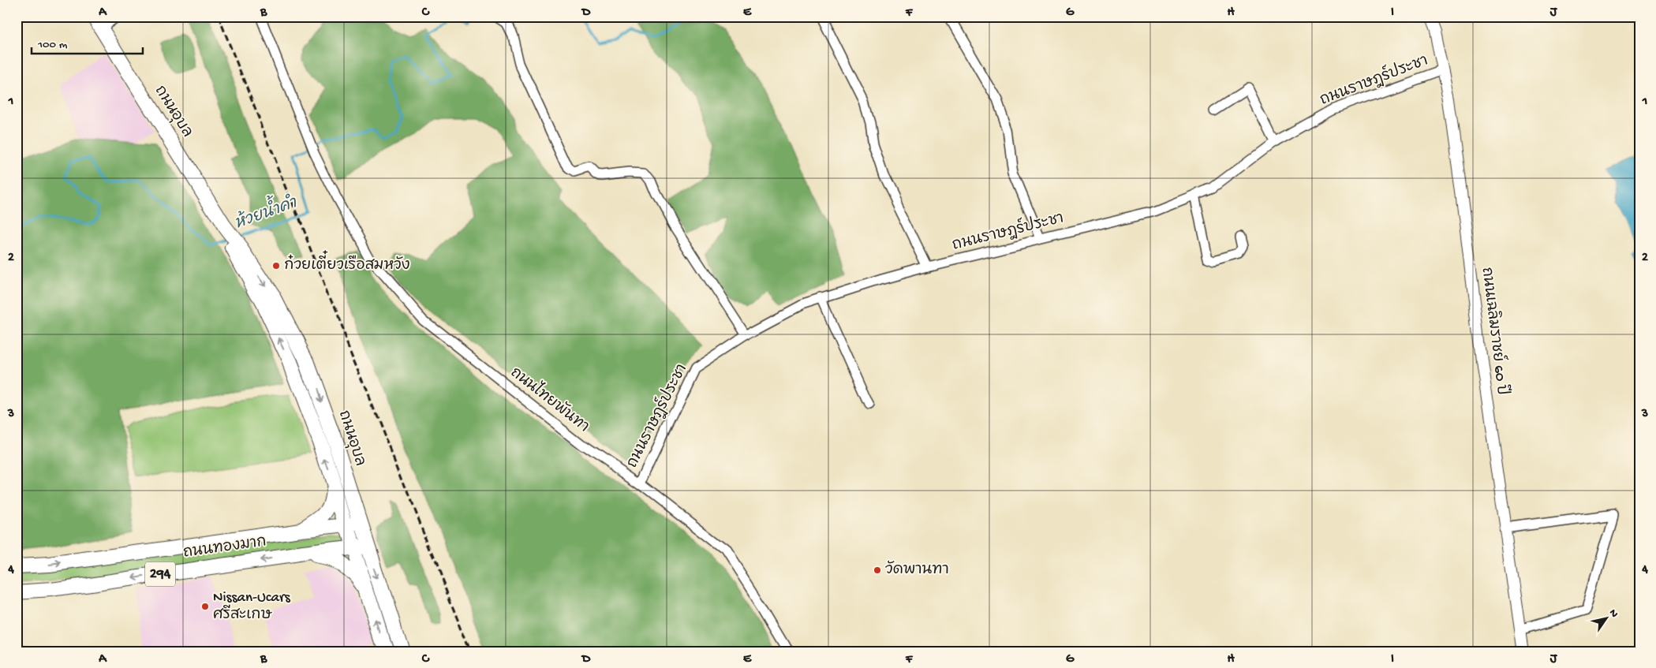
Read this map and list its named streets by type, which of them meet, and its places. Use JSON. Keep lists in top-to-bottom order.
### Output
{
  "streets": {
    "main road": ["ถนนอุบล", "ถนนทองมาก", "294"],
    "street": ["ถนนราษฎร์ประชา", "ถนนเฉลิมราชย์ 60 ปี", "ถนนไทยพันทา"]
  },
  "crossings": [
    ["ถนนราษฎร์ประชา", "ถนนเฉลิมราชย์ 60 ปี"],
    ["ถนนราษฎร์ประชา", "ถนนไทยพันทา"],
    ["ถนนอุบล", "ถนนทองมาก"]
  ],
  "water": ["ห้วยน้ำคำ"],
  "places": ["ก๋วยเตี๋ยวเรือสมหวัง", "วัดพานทา", "Nissan-Ucars ศรีสะเกษ"],
  "scale_bar": "100 m",
  "north": "top right",
  "grid": {
    "columns": [
      "A",
      "B",
      "C",
      "D",
      "E",
      "F",
      "G",
      "H",
      "I",
      "J"
    ],
    "rows": [
      "1",
      "2",
      "3",
      "4"
    ]
  }
}
